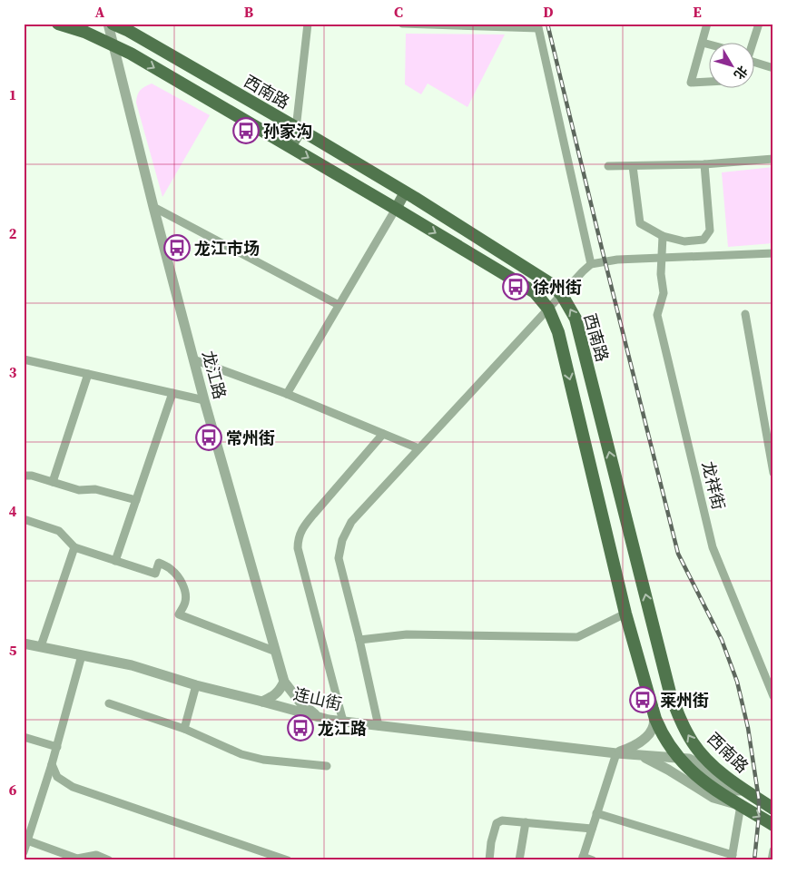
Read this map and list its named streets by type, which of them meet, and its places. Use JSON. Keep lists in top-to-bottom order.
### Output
{
  "streets": {
    "main road": ["西南路"],
    "street": ["龙江路", "龙祥街", "连山街"]
  },
  "crossings": [
    ["西南路", "连山街"],
    ["龙江路", "连山街"]
  ],
  "places": {
    "bus stop": [
      "孙家沟",
      "龙江市场",
      "徐州街",
      "常州街",
      "莱州街",
      "龙江路"
    ]
  },
  "north": "bottom right",
  "grid": {
    "columns": [
      "A",
      "B",
      "C",
      "D",
      "E"
    ],
    "rows": [
      "1",
      "2",
      "3",
      "4",
      "5",
      "6"
    ]
  }
}
